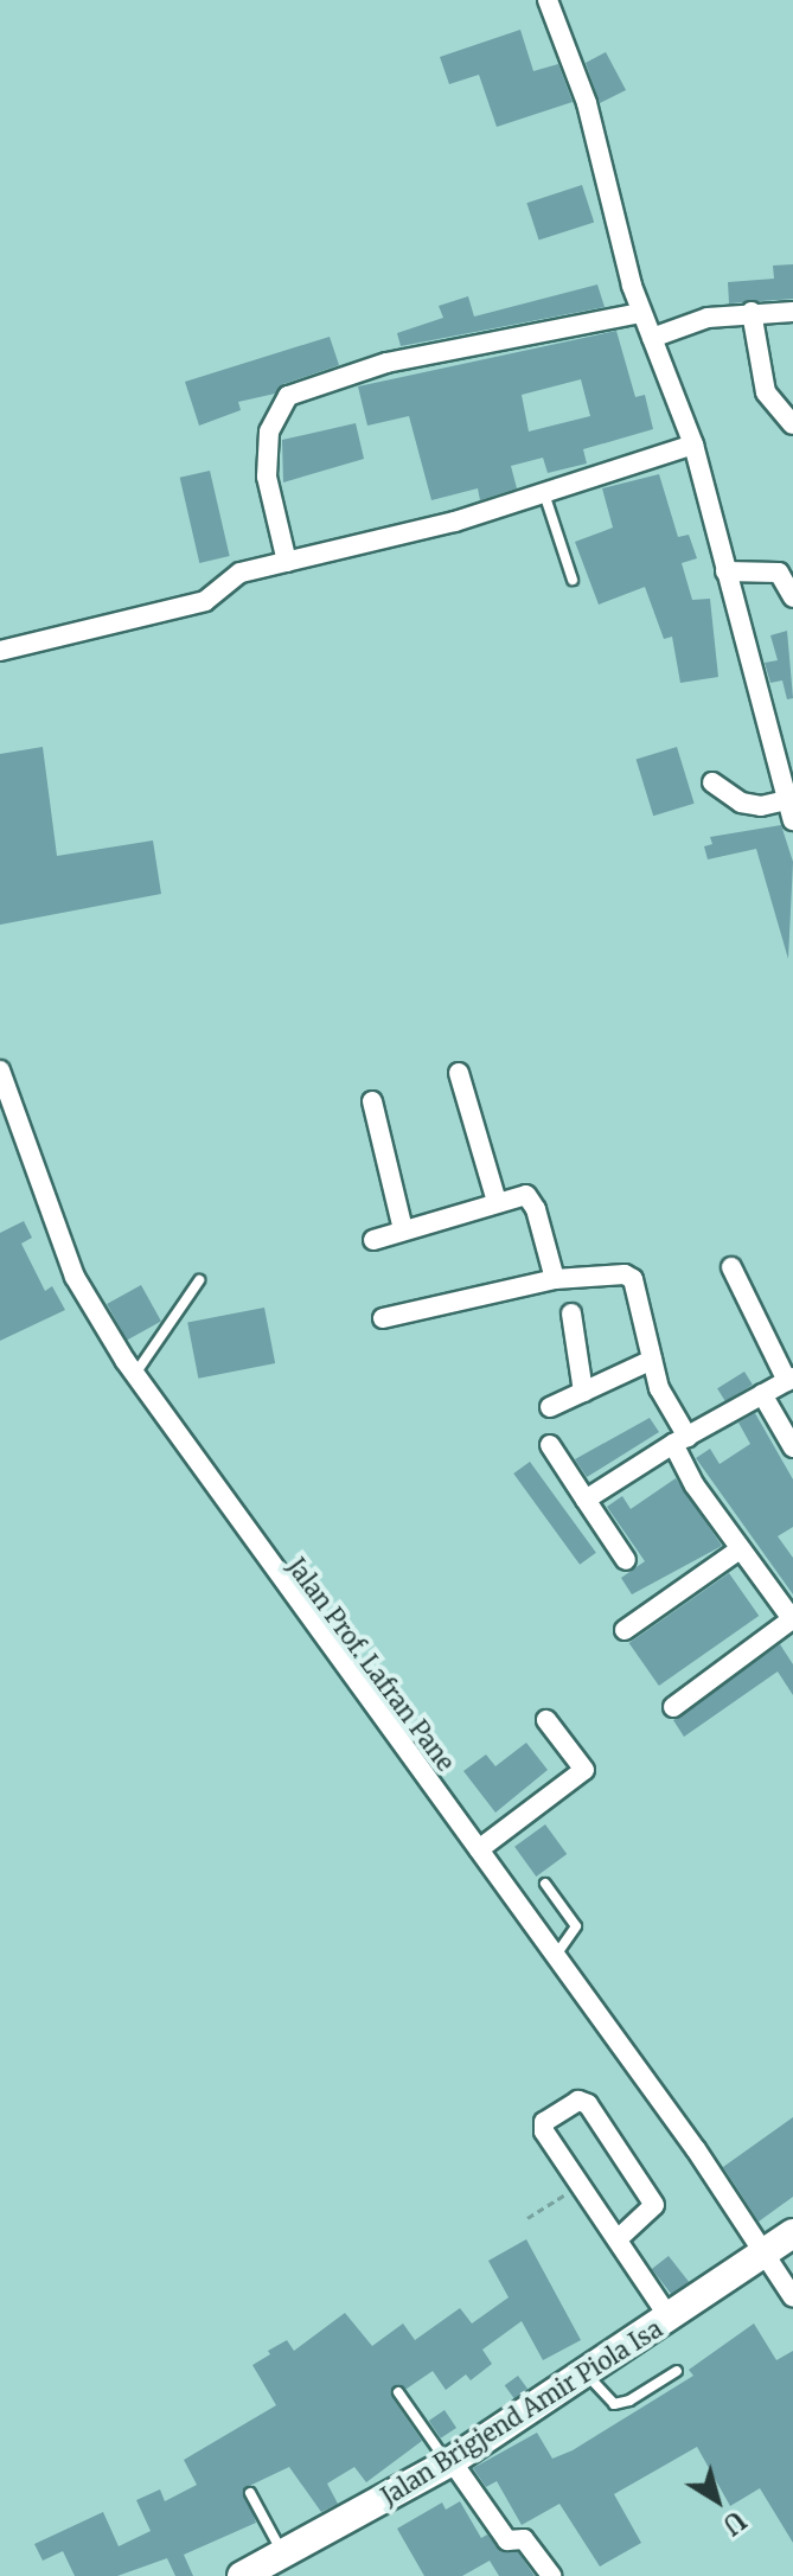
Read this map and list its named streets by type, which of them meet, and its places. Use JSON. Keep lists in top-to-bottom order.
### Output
{
  "streets": {
    "main road": ["Jalan Brigjend Amir Piola Isa"],
    "street": ["Jalan Prof. Lafran Pane"]
  },
  "crossings": [
    ["Jalan Prof. Lafran Pane", "Jalan Brigjend Amir Piola Isa"]
  ],
  "north": "bottom right"
}
